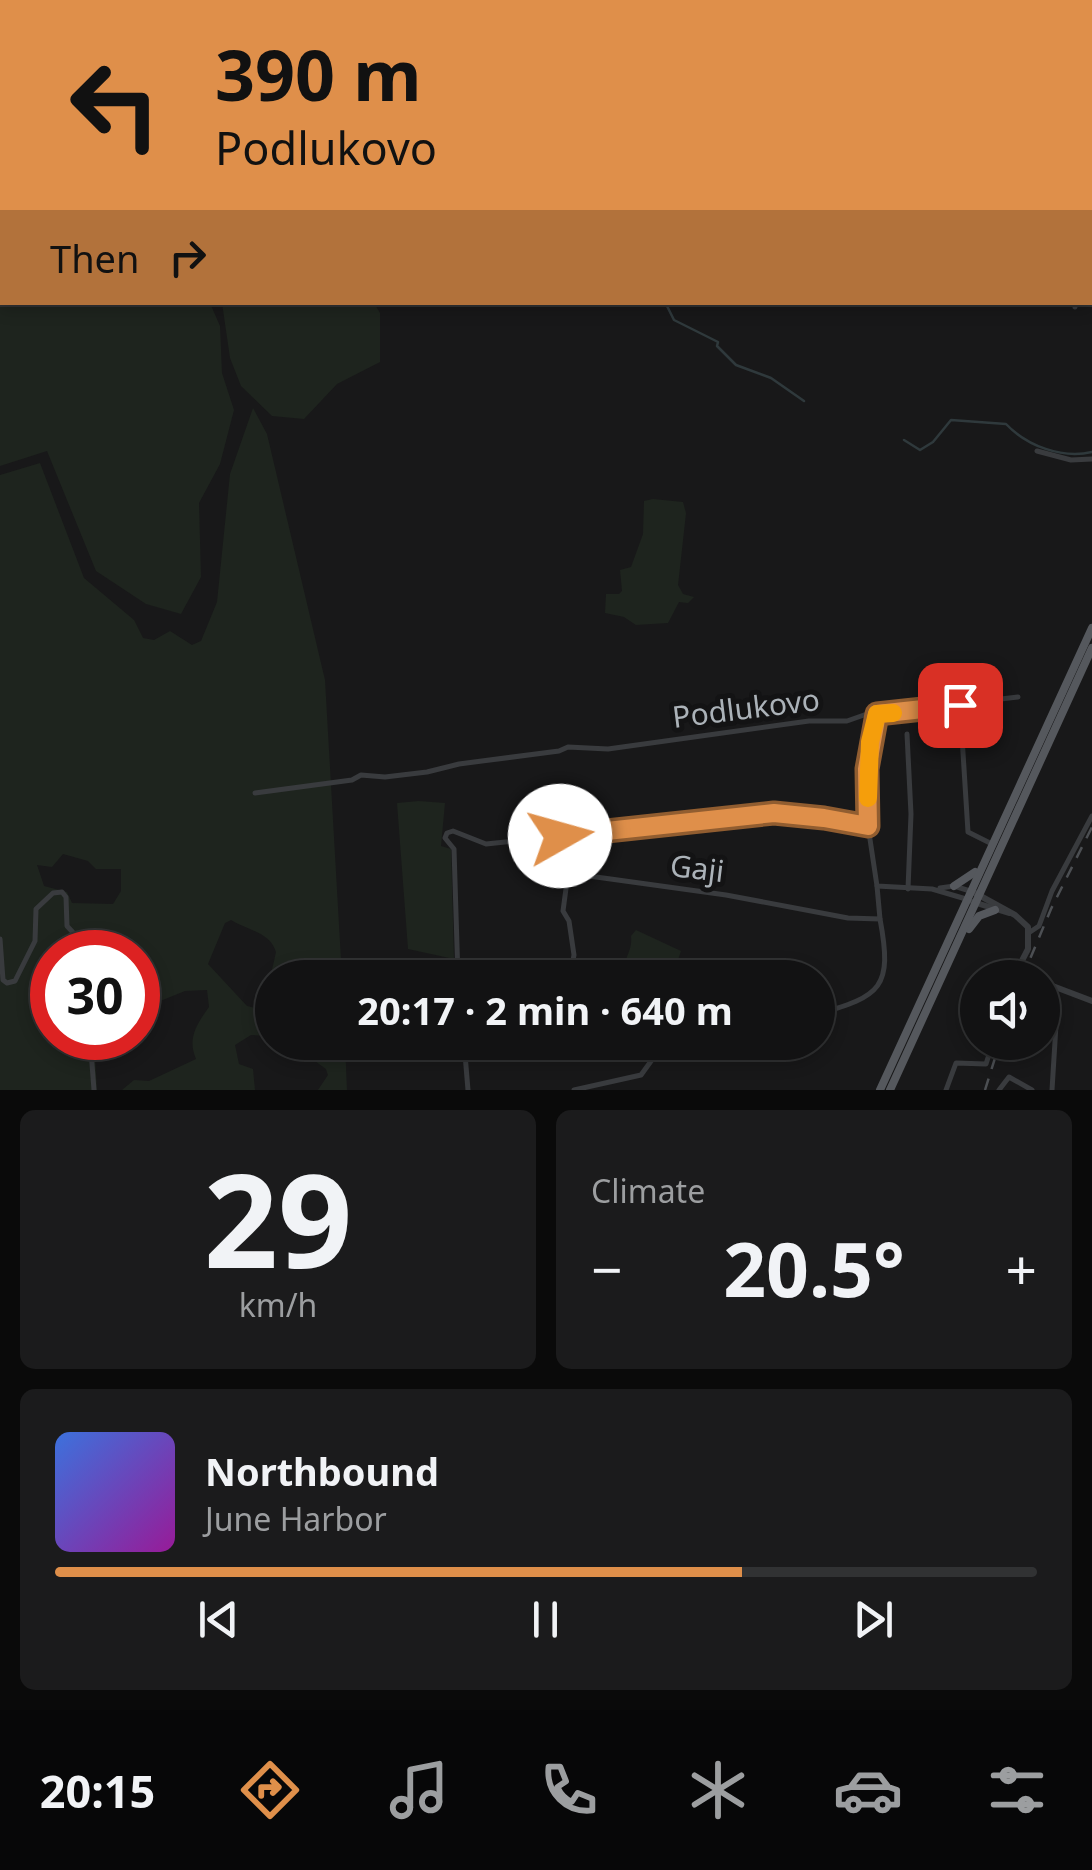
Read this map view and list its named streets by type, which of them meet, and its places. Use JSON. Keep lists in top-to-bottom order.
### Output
{
  "streets": {
    "street": ["Podlukovo", "Gaji"]
  },
  "page": {
    "turn": ["390 m", "Podlukovo"],
    "then": "Then",
    "limit": "30",
    "trip": "20:17 · 2 min · 640 m",
    "tile": [
      ["29", "km/h"],
      "Climate"
    ],
    "heat": ["−", "20.5°", "+"],
    "song": ["Northbound", "June Harbor"],
    "tabs": "20:15"
  }
}
